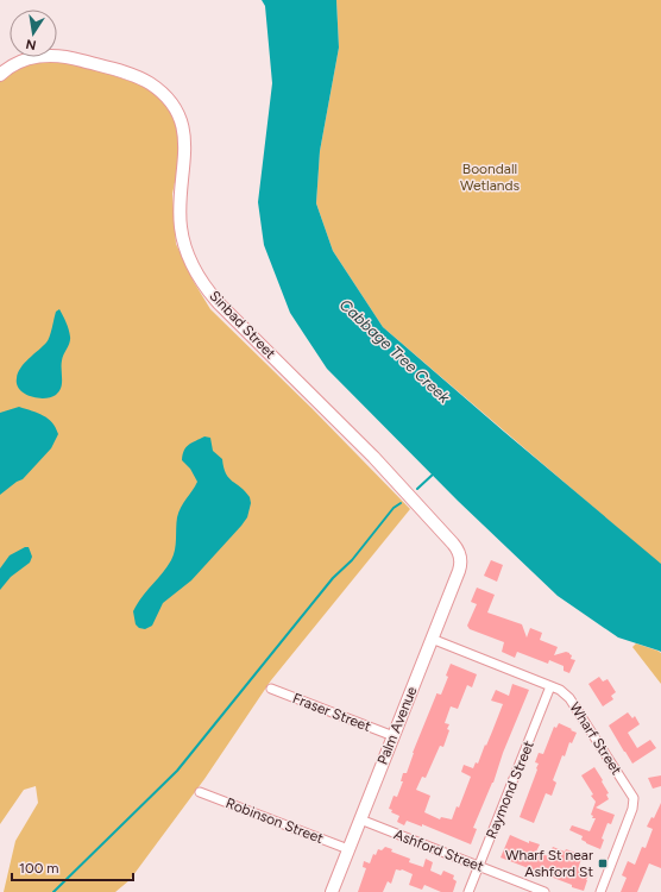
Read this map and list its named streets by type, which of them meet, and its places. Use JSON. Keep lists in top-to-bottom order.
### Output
{
  "streets": {
    "street": [
      "Sinbad Street",
      "Fraser Street",
      "Palm Avenue",
      "Wharf Street",
      "Raymond Street",
      "Robinson Street",
      "Ashford Street"
    ]
  },
  "crossings": [
    ["Sinbad Street", "Palm Avenue"],
    ["Fraser Street", "Palm Avenue"],
    ["Palm Avenue", "Wharf Street"],
    ["Palm Avenue", "Robinson Street"],
    ["Palm Avenue", "Ashford Street"],
    ["Wharf Street", "Raymond Street"],
    ["Raymond Street", "Ashford Street"]
  ],
  "water": ["Cabbage Tree Creek"],
  "parks": ["Boondall Wetlands"],
  "places": {
    "transit": ["Wharf St near Ashford St"]
  },
  "scale_bar": "100 m",
  "north": "bottom"
}
